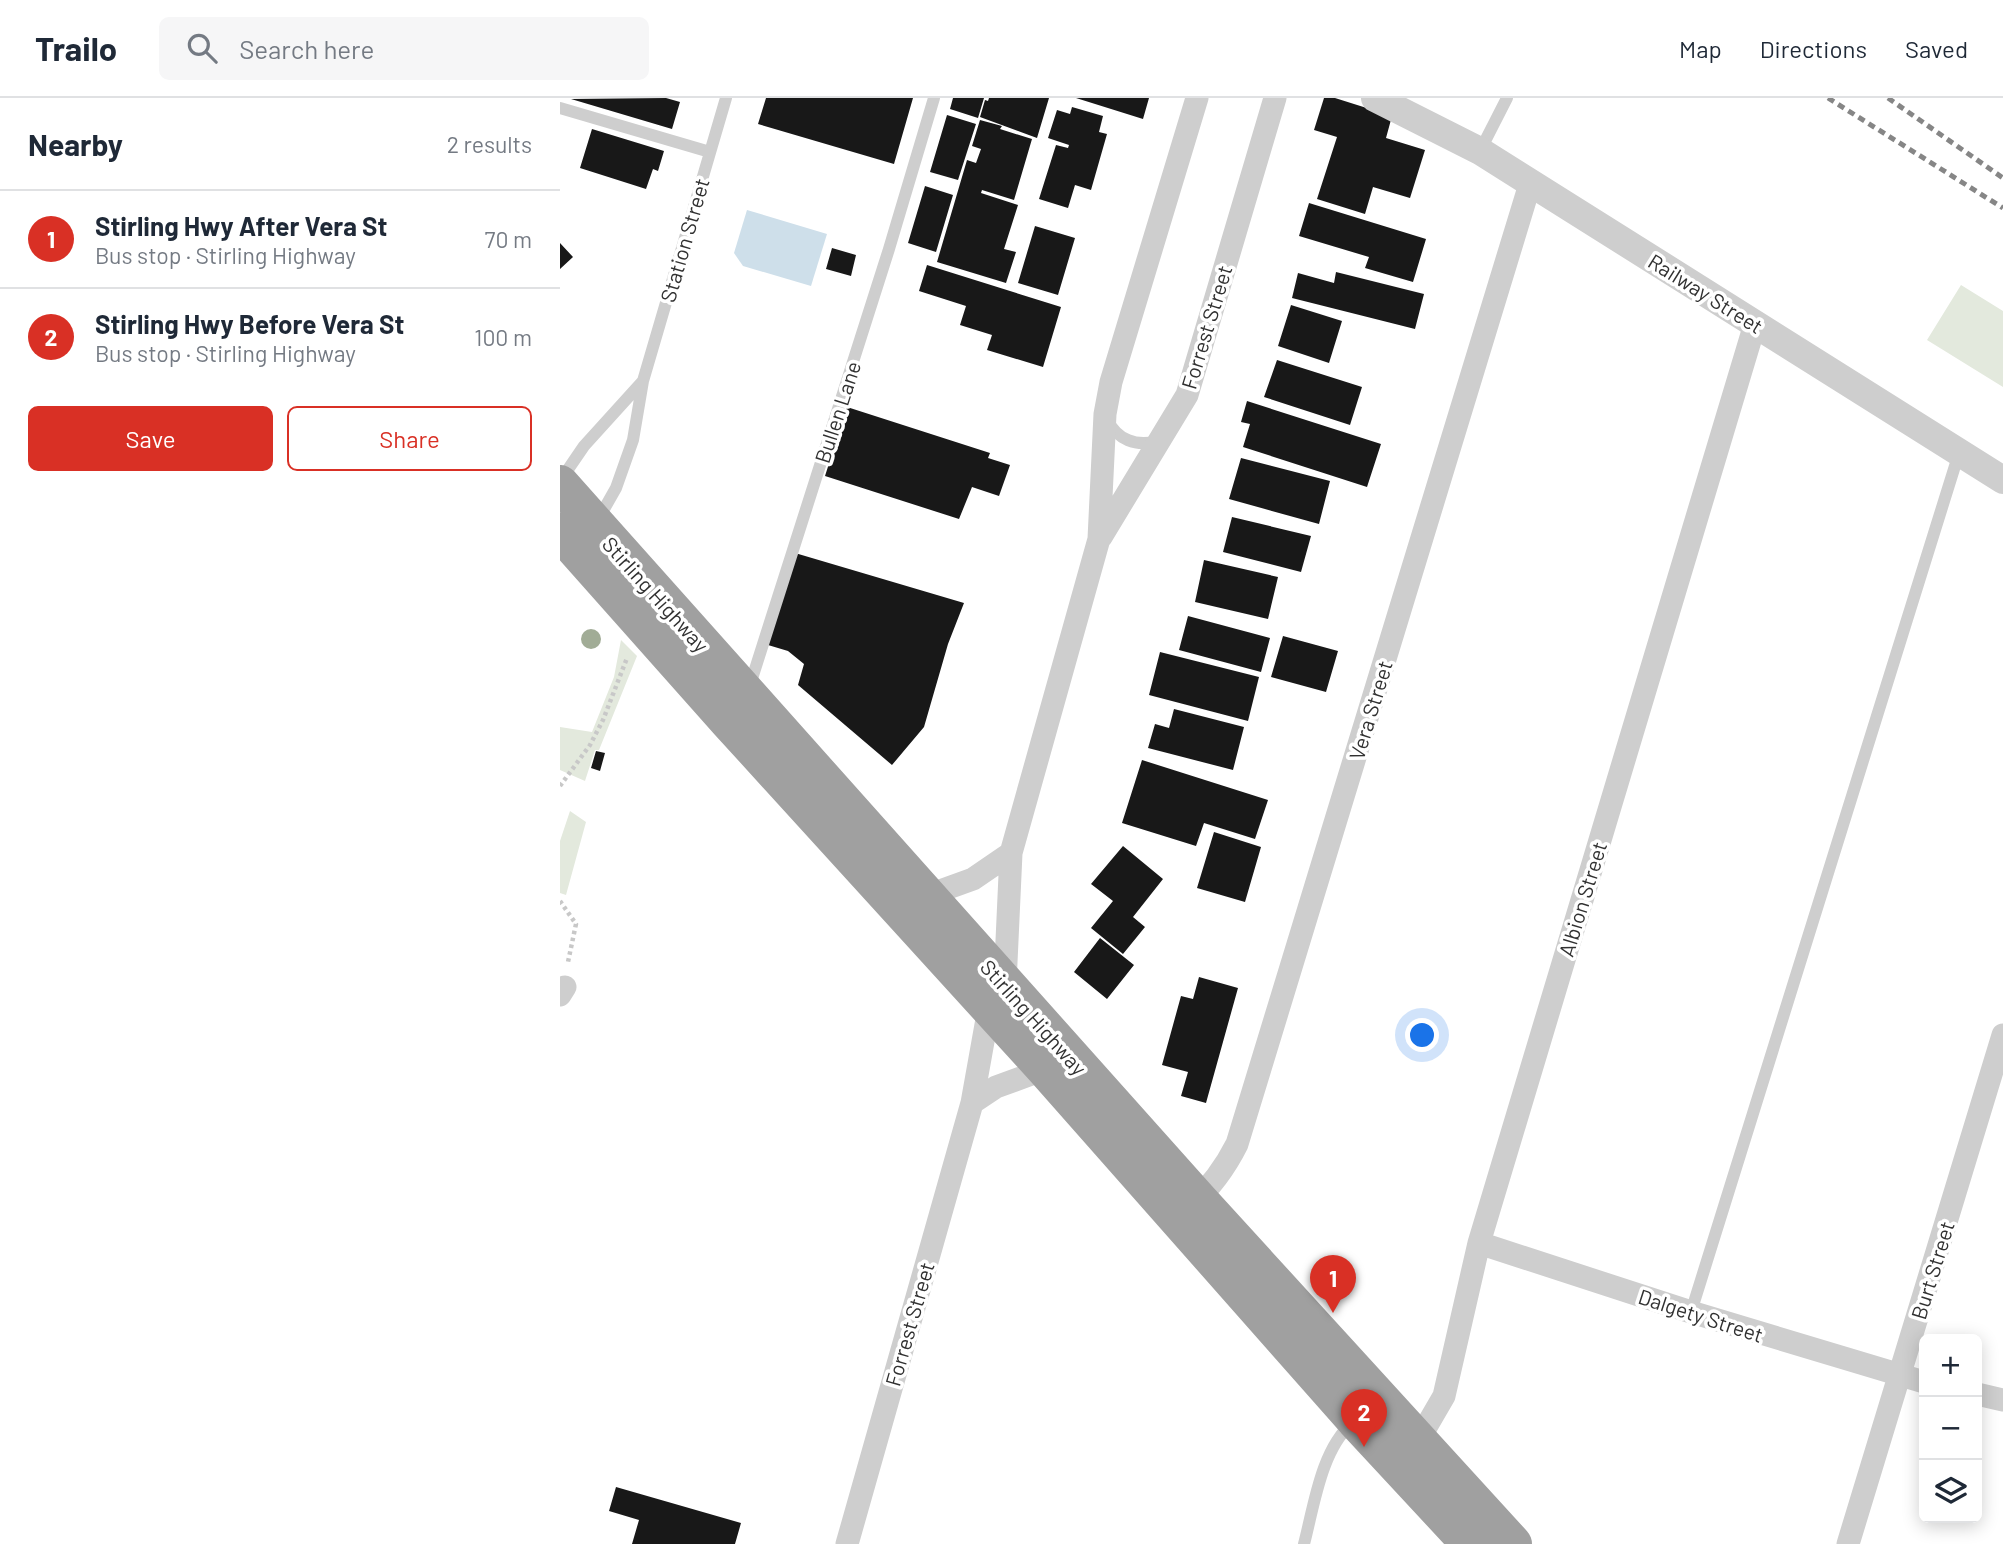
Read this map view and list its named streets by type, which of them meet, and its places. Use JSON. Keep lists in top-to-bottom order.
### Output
{
  "streets": {
    "highway": ["Stirling Highway"],
    "street": [
      "Railway Street",
      "Forrest Street",
      "Vera Street",
      "Albion Street",
      "Burt Street",
      "Dalgety Street"
    ],
    "lane": ["Station Street", "Bullen Lane"]
  },
  "crossings": [
    ["Station Street", "Stirling Highway"],
    ["Railway Street", "Vera Street"],
    ["Railway Street", "Albion Street"],
    ["Forrest Street", "Stirling Highway"],
    ["Bullen Lane", "Stirling Highway"],
    ["Stirling Highway", "Vera Street"],
    ["Stirling Highway", "Albion Street"],
    ["Albion Street", "Dalgety Street"],
    ["Burt Street", "Dalgety Street"]
  ],
  "page": {
    "header": "Trailo",
    "search": "Search here",
    "nav": ["Map", "Directions", "Saved"],
    "heading": ["Nearby", "2 results"],
    "list": [
      {
        "mark": "1",
        "name": "Stirling Hwy After Vera St",
        "note": "Bus stop · Stirling Highway",
        "value": "70 m"
      },
      {
        "mark": "2",
        "name": "Stirling Hwy Before Vera St",
        "note": "Bus stop · Stirling Highway",
        "value": "100 m"
      }
    ],
    "buttons": ["Save", "Share"],
    "pins": ["1", "2"],
    "map_buttons": ["+", "−"]
  }
}
